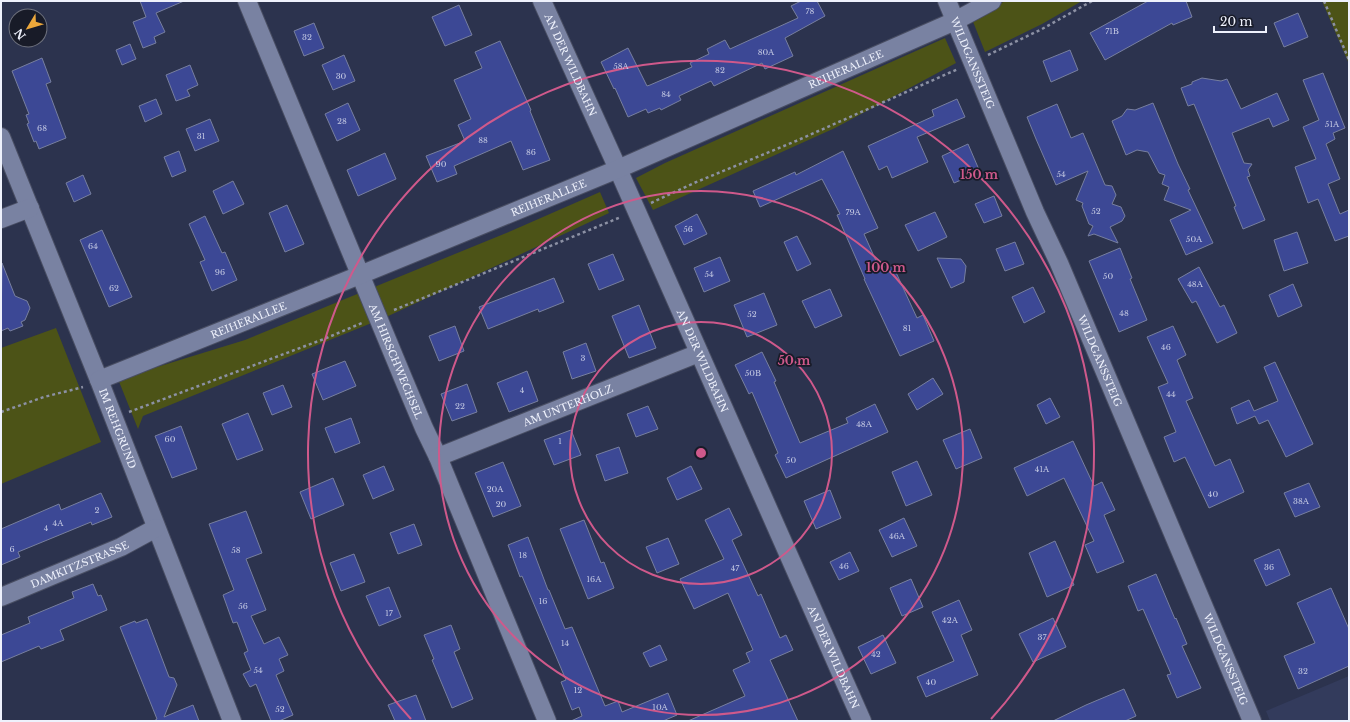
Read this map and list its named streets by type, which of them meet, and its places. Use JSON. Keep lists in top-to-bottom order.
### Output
{
  "streets": {
    "street": [
      "WILDGANSSTEIG",
      "AN DER WILDBAHN",
      "REIHERALLEE",
      "AM HIRSCHWECHSEL",
      "AM UNTERHOLZ",
      "IM REHGRUND",
      "DAMKITZSTRASSE"
    ]
  },
  "crossings": [
    ["WILDGANSSTEIG", "REIHERALLEE"],
    ["AN DER WILDBAHN", "REIHERALLEE"],
    ["AN DER WILDBAHN", "AM UNTERHOLZ"],
    ["REIHERALLEE", "AM HIRSCHWECHSEL"],
    ["REIHERALLEE", "IM REHGRUND"],
    ["AM HIRSCHWECHSEL", "AM UNTERHOLZ"],
    ["IM REHGRUND", "DAMKITZSTRASSE"]
  ],
  "house_numbers": [
    "78",
    "71B",
    "32",
    "80A",
    "58A",
    "82",
    "30",
    "84",
    "28",
    "51A",
    "68",
    "31",
    "88",
    "86",
    "90",
    "54",
    "52",
    "79A",
    "56",
    "50A",
    "64",
    "96",
    "54",
    "50",
    "48A",
    "62",
    "48",
    "52",
    "81",
    "46",
    "3",
    "50B",
    "4",
    "44",
    "22",
    "48A",
    "60",
    "1",
    "50",
    "41A",
    "20A",
    "40",
    "38A",
    "20",
    "2",
    "4A",
    "4",
    "46A",
    "6",
    "58",
    "18",
    "46",
    "36",
    "47",
    "16A",
    "16",
    "56",
    "17",
    "42A",
    "37",
    "14",
    "42",
    "54",
    "32",
    "40",
    "12",
    "10A",
    "52"
  ],
  "scale_bar": "20 m",
  "north": "bottom left",
  "rings": ["150 m", "100 m", "50 m"]
}
